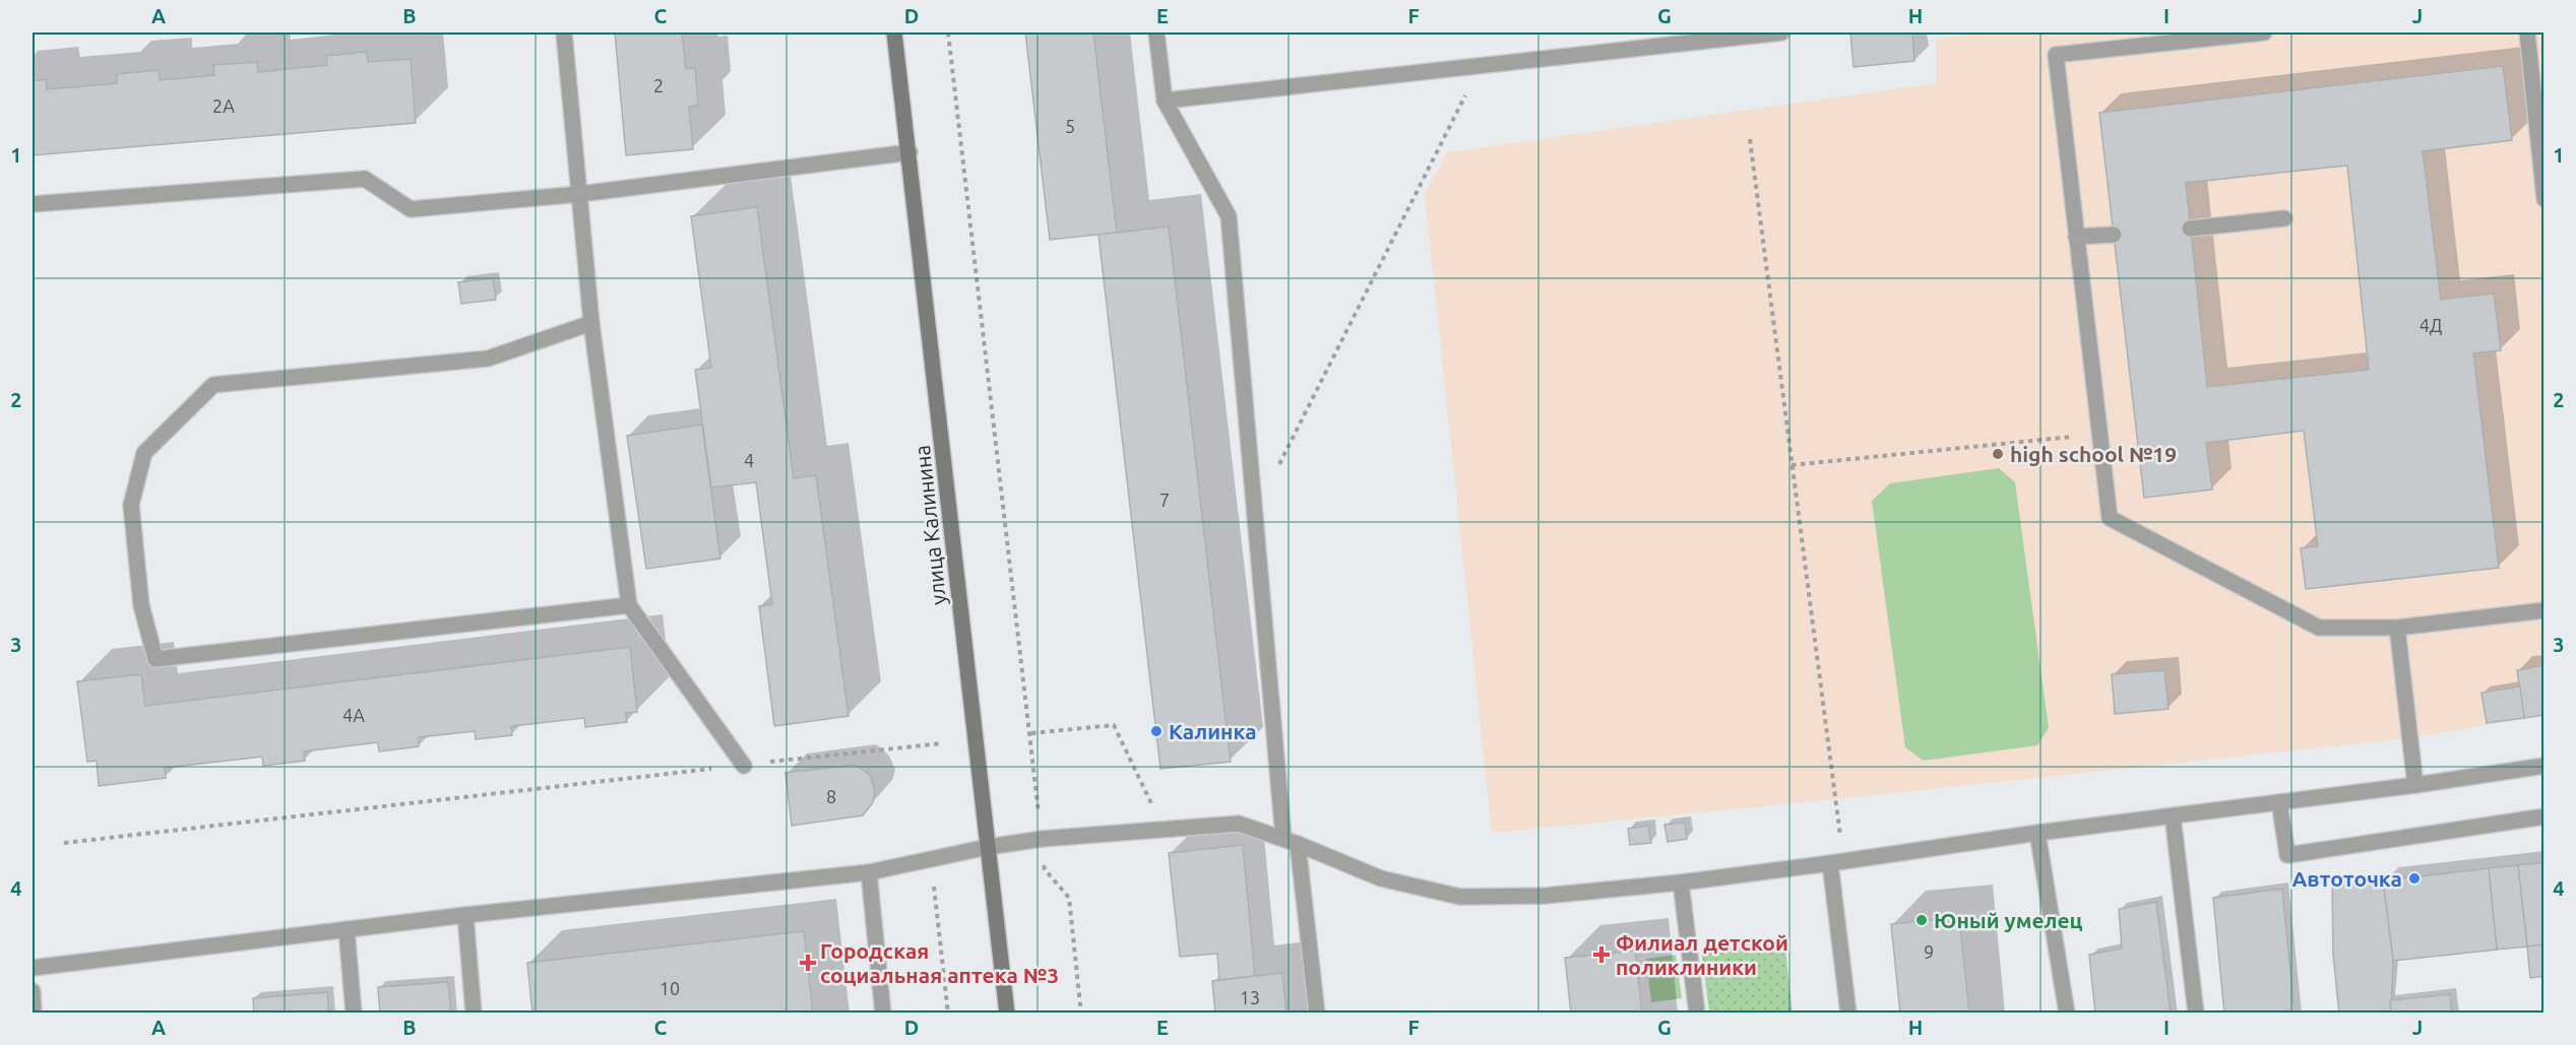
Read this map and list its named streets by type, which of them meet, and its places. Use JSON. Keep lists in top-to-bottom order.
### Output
{
  "streets": {
    "main road": ["улица Калинина"]
  },
  "places": {
    "other": [
      "high school №19",
      "Калинка",
      "Автоточка",
      "Юный умелец"
    ],
    "health": ["Филиал детской поликлиники", "Городская социальная аптека №3"]
  },
  "house_numbers": [
    "2",
    "2А",
    "5",
    "4Д",
    "4",
    "7",
    "4А",
    "8",
    "9",
    "10",
    "13"
  ],
  "grid": {
    "columns": [
      "A",
      "B",
      "C",
      "D",
      "E",
      "F",
      "G",
      "H",
      "I",
      "J"
    ],
    "rows": [
      "1",
      "2",
      "3",
      "4"
    ]
  }
}
